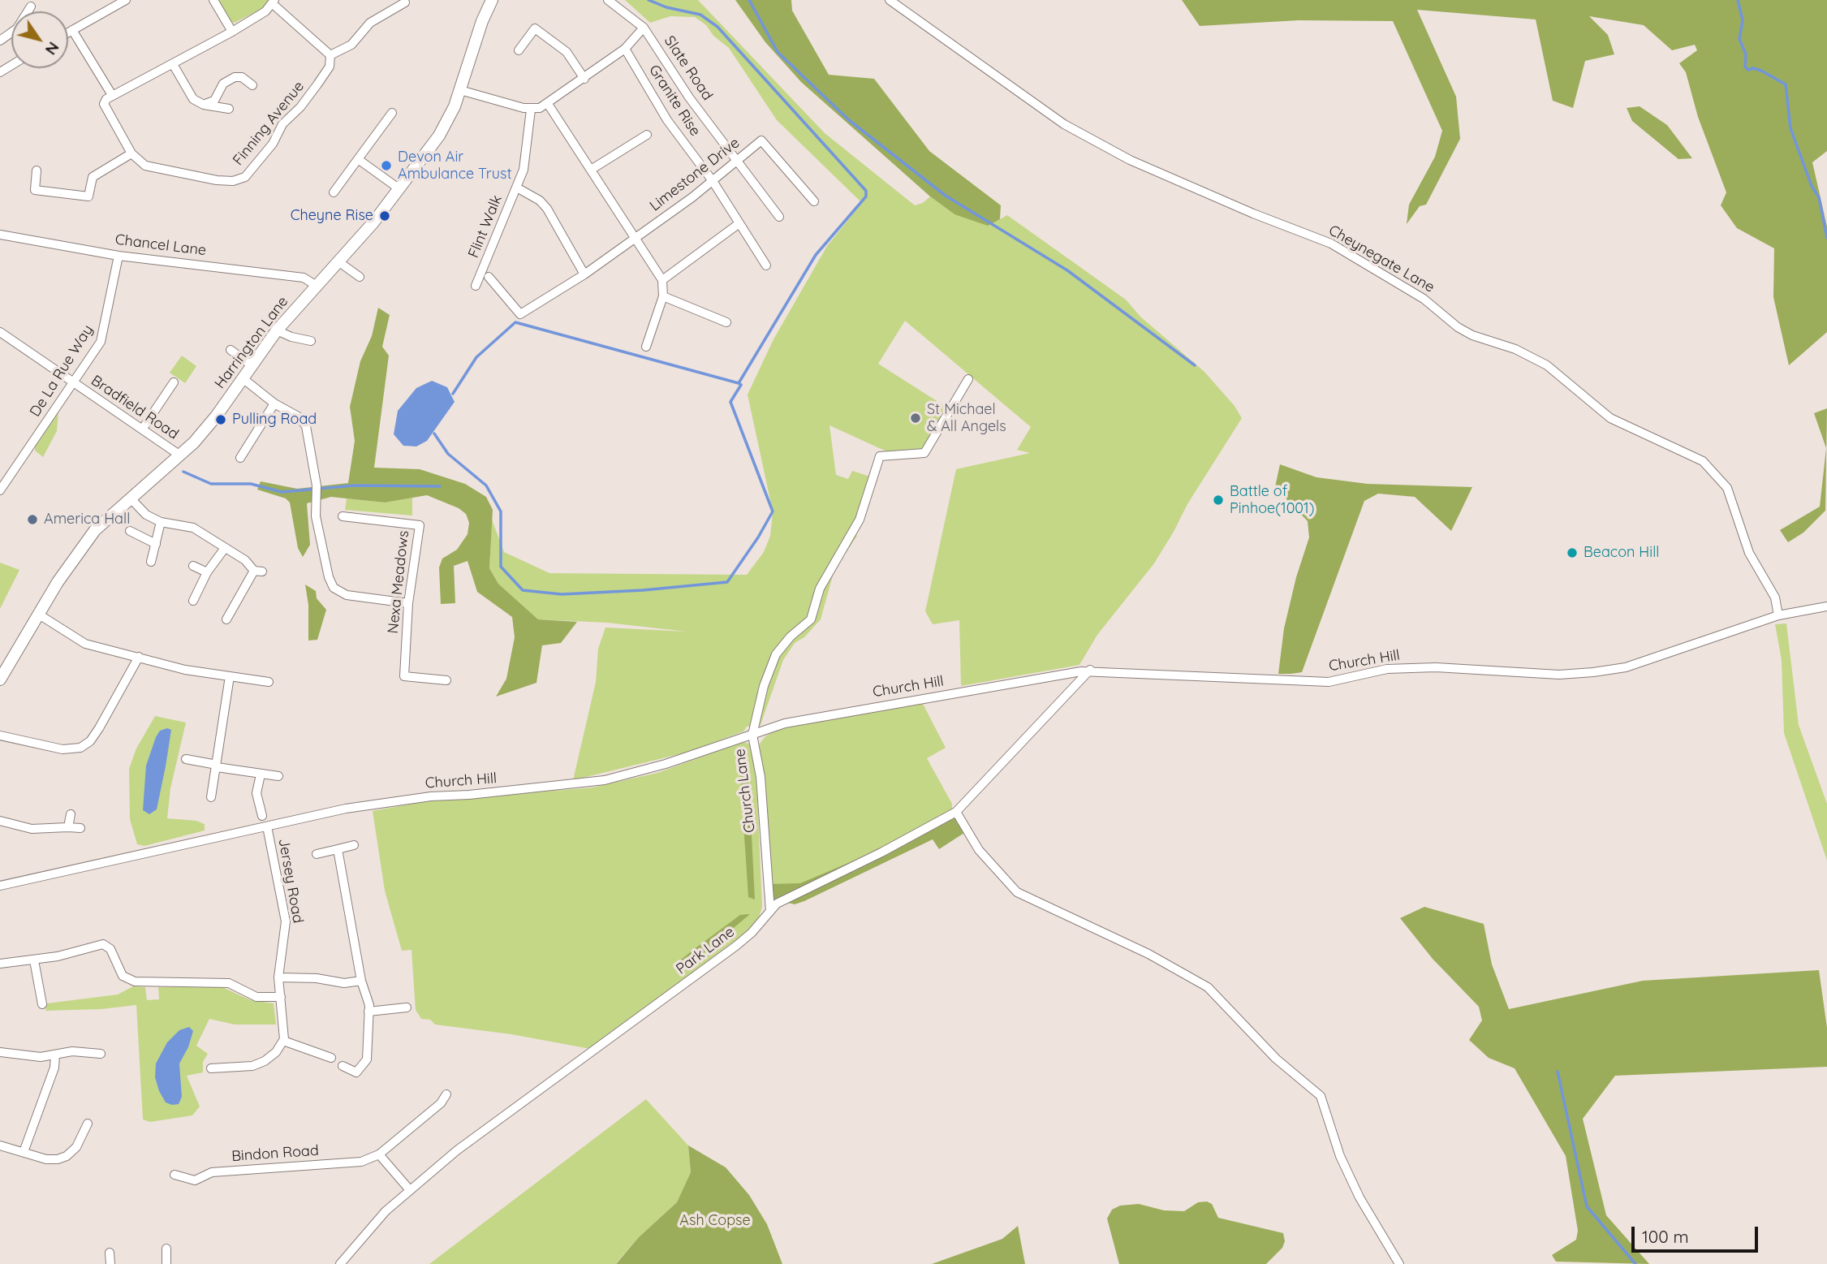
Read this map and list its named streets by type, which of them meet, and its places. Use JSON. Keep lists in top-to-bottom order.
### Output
{
  "streets": {
    "street": [
      "Slate Road",
      "Granite Rise",
      "Finning Avenue",
      "Limestone Drive",
      "Flint Walk",
      "Chancel Lane",
      "Cheynegate Lane",
      "Harrington Lane",
      "De La Rue Way",
      "Bradfield Road",
      "Nexa Meadows",
      "Church Hill",
      "Church Lane",
      "Jersey Road",
      "Park Lane",
      "Bindon Road"
    ]
  },
  "crossings": [
    ["Slate Road", "Limestone Drive"],
    ["Granite Rise", "Limestone Drive"],
    ["Limestone Drive", "Flint Walk"],
    ["Chancel Lane", "Harrington Lane"],
    ["Chancel Lane", "De La Rue Way"],
    ["Cheynegate Lane", "Church Hill"],
    ["Harrington Lane", "Bradfield Road"],
    ["De La Rue Way", "Bradfield Road"],
    ["Church Hill", "Church Lane"],
    ["Church Hill", "Jersey Road"],
    ["Church Hill", "Park Lane"],
    ["Church Lane", "Park Lane"]
  ],
  "parks": ["Ash Copse"],
  "places": [
    "Devon Air Ambulance Trust",
    "Cheyne Rise",
    "St Michael & All Angels",
    "Pulling Road",
    "Battle of Pinhoe(1001)",
    "America Hall",
    "Beacon Hill"
  ],
  "scale_bar": "100 m",
  "north": "bottom right"
}
